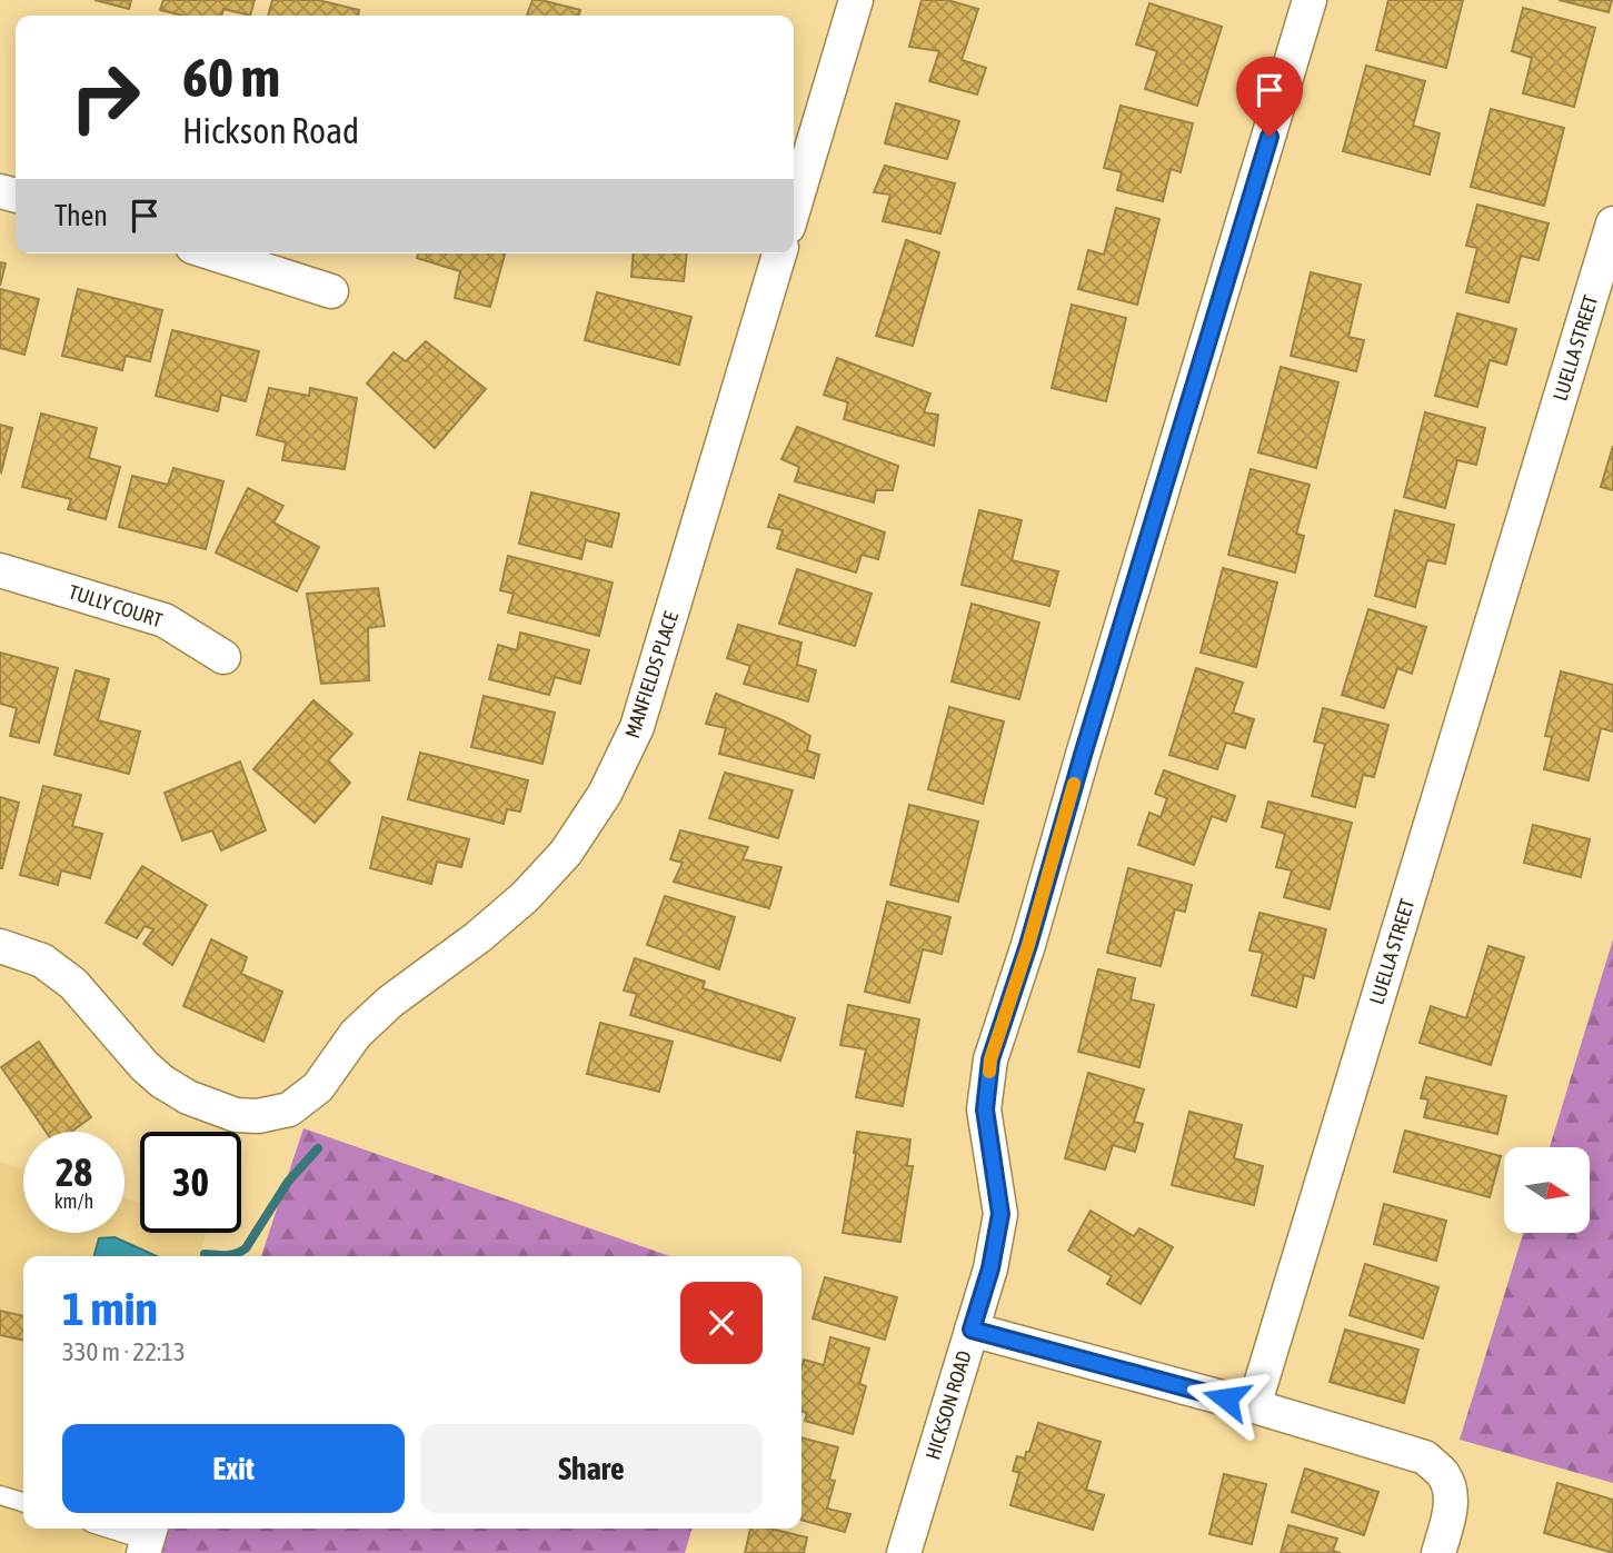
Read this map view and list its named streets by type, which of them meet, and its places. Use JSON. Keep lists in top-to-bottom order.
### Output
{
  "streets": {
    "street": [
      "LUELLA STREET",
      "TULLY COURT",
      "MANFIELDS PLACE",
      "HICKSON ROAD"
    ]
  },
  "north": "right",
  "page": {
    "turn": ["60 m", "Hickson Road"],
    "then": "Then",
    "speed": "28 km/h",
    "limit": "30",
    "heading": ["1 min", "330 m · 22:13"],
    "buttons": ["Exit", "Share"]
  }
}
